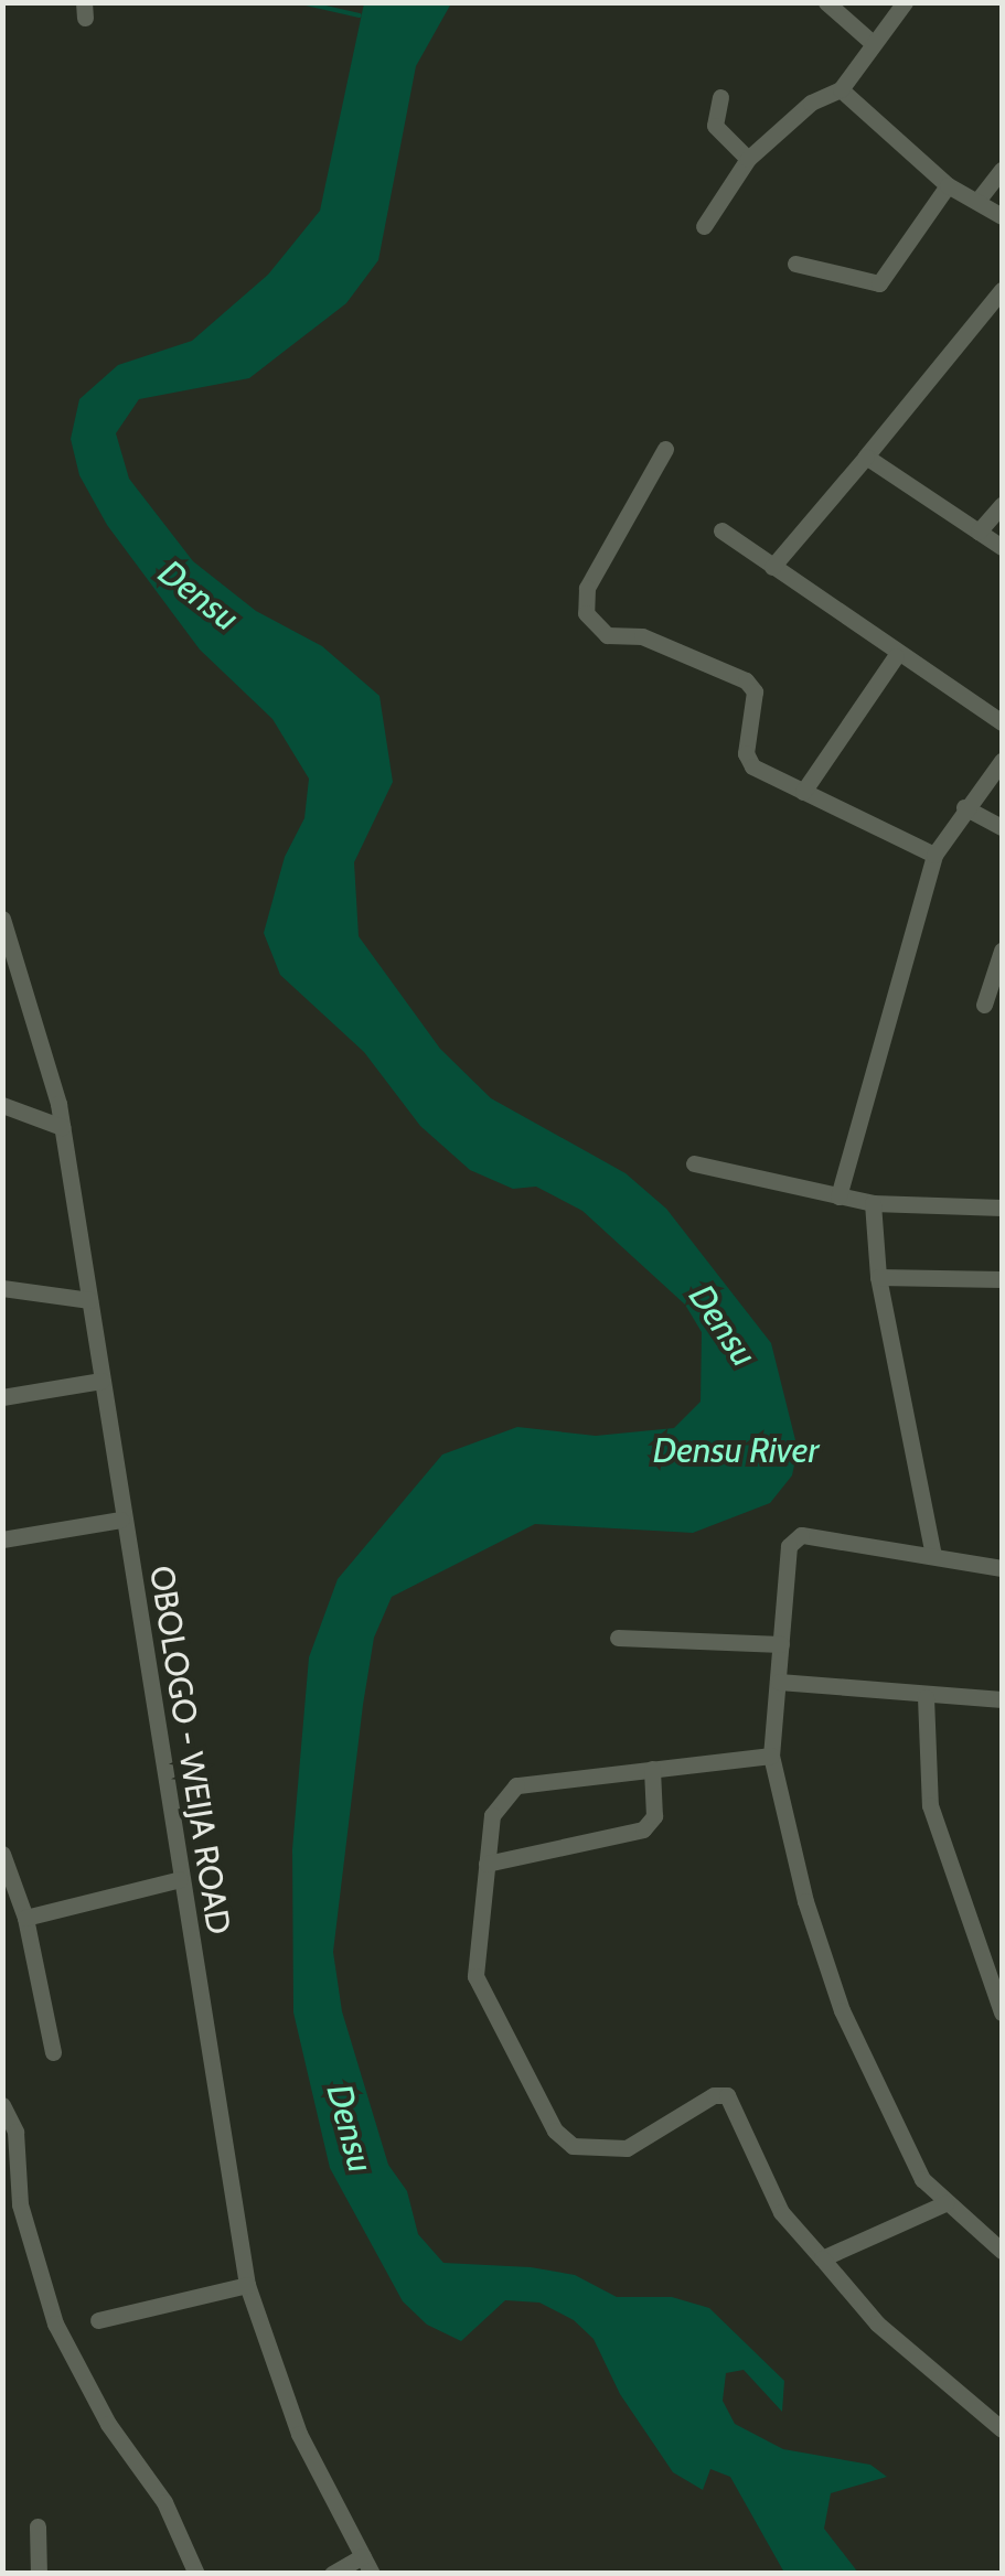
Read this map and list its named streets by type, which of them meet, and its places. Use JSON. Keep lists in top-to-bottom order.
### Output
{
  "streets": {
    "street": ["OBOLOGO - WEIJA ROAD"]
  },
  "water": ["Densu", "Densu River"]
}
